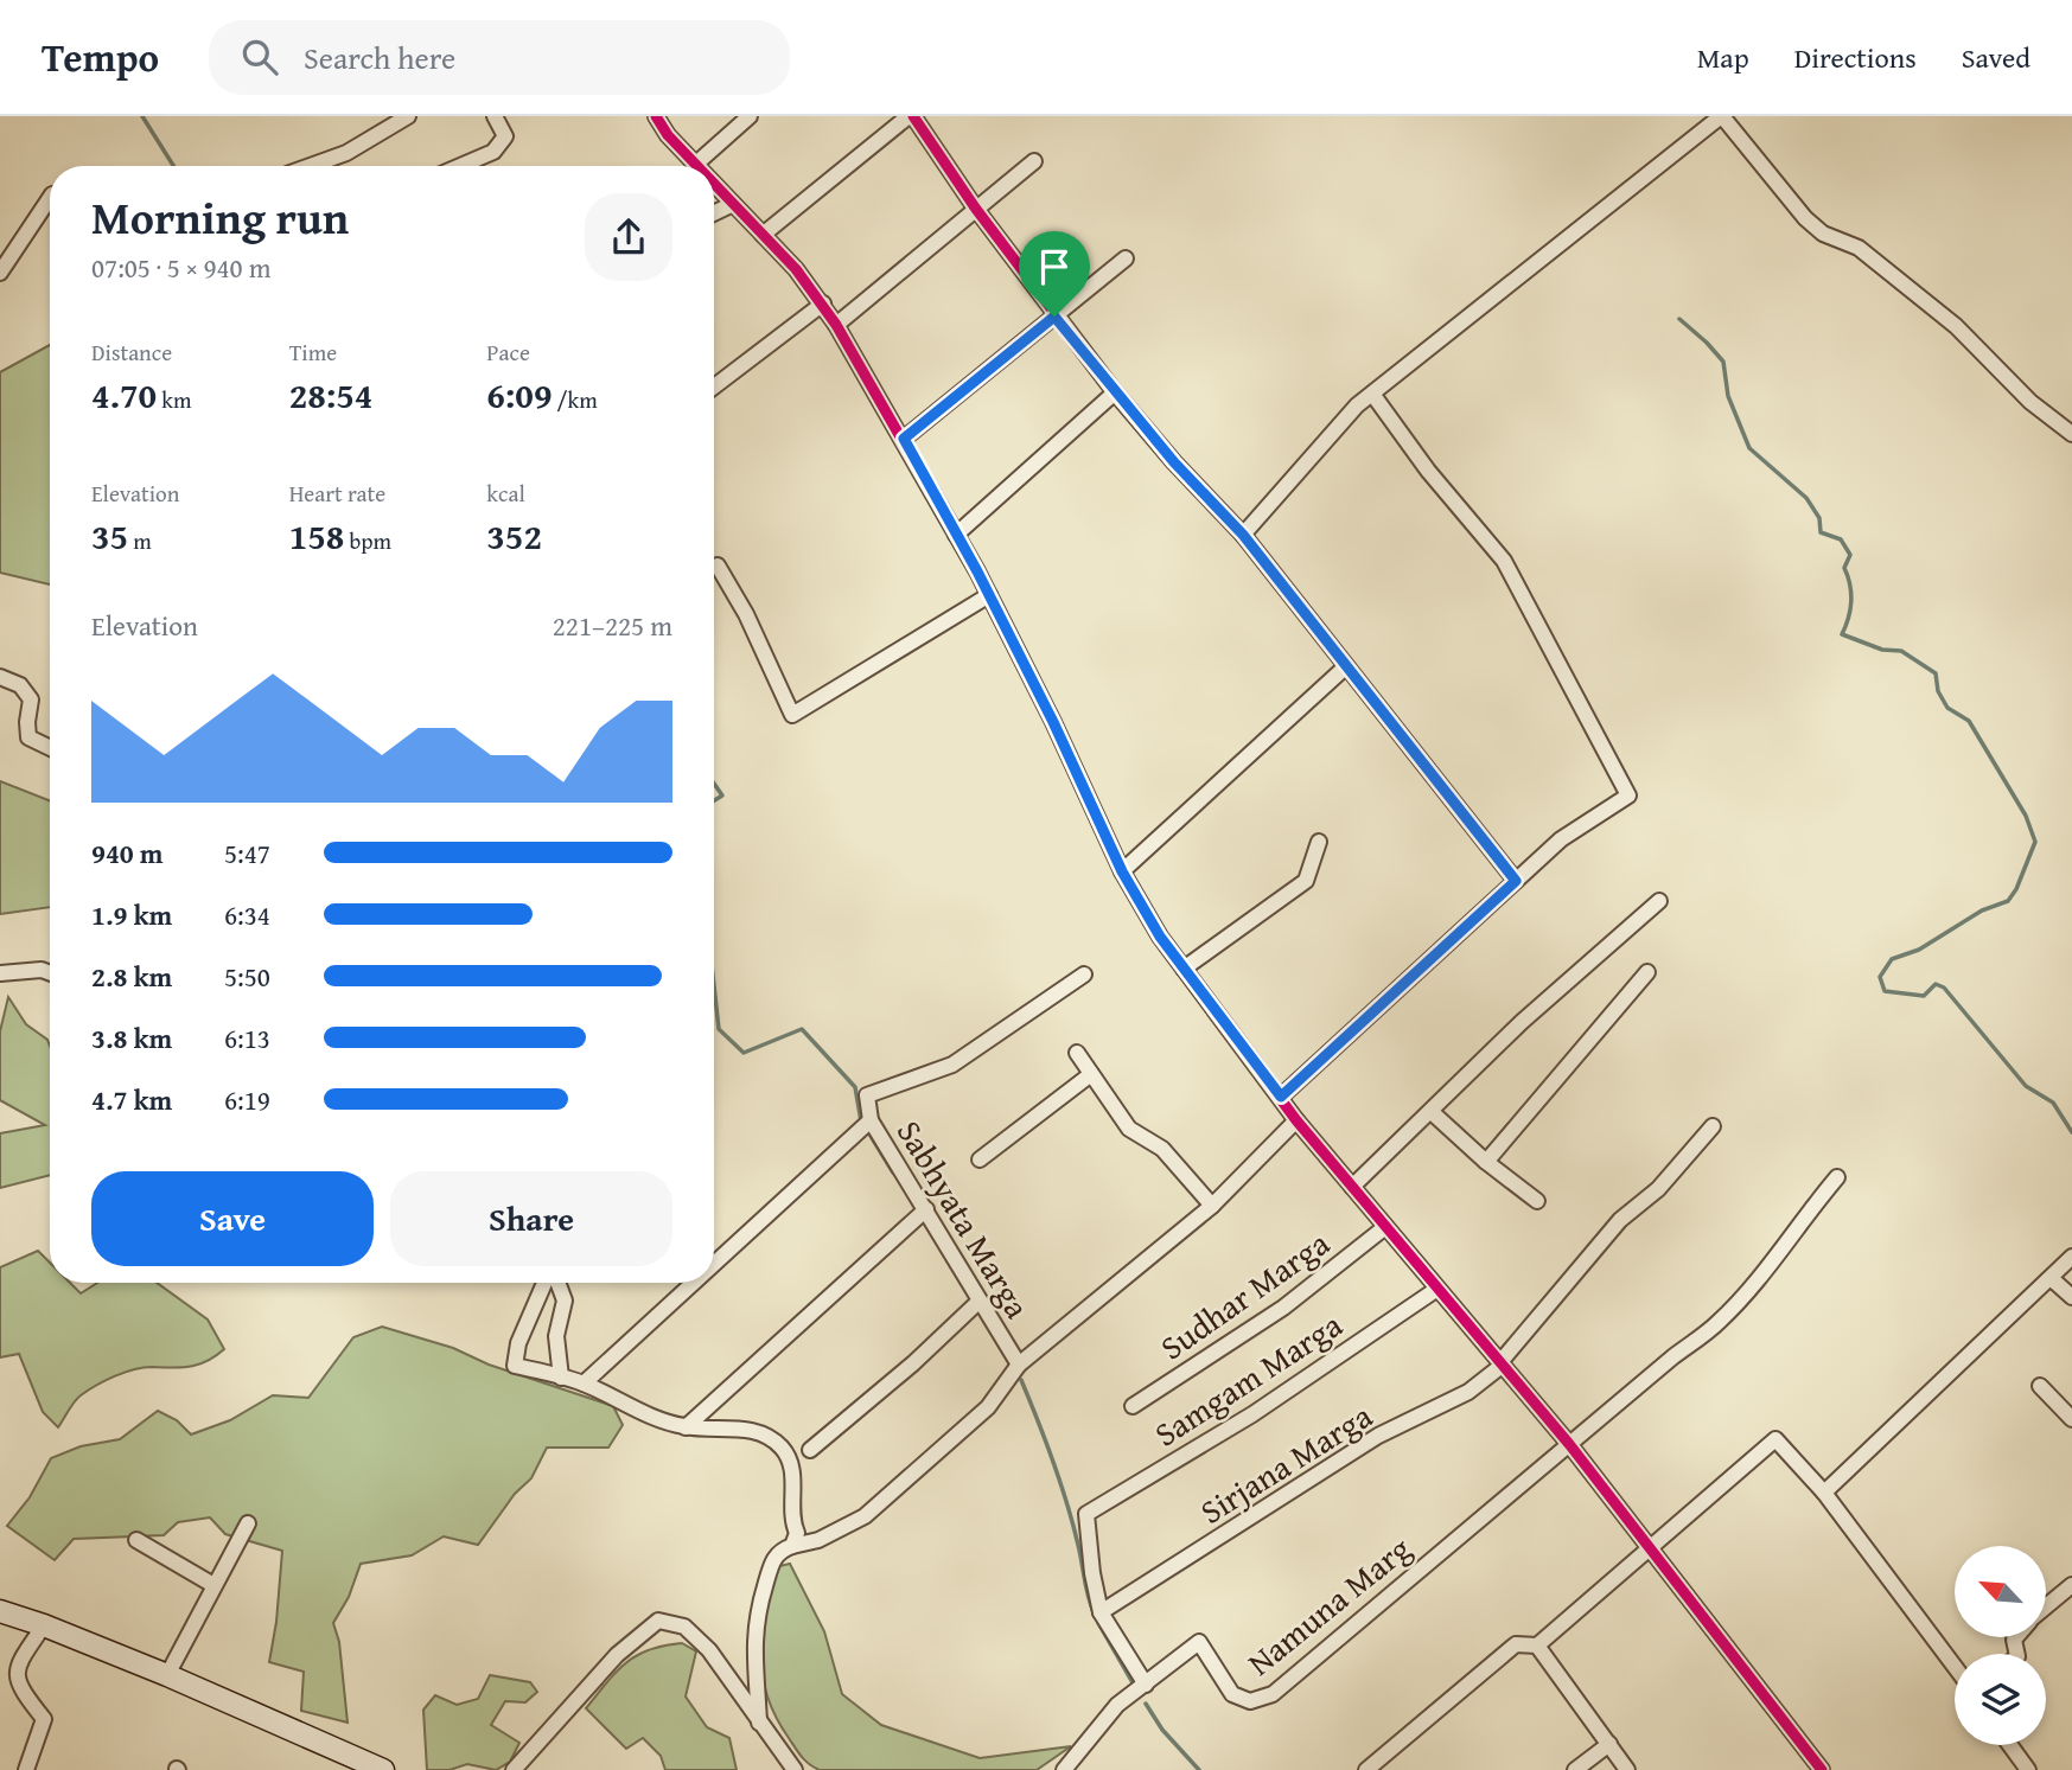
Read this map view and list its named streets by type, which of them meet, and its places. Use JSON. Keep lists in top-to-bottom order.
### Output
{
  "streets": {
    "street": [
      "Sabhyata Marga",
      "Sudhar Marga",
      "Samgam Marga",
      "Sirjana Marga",
      "Namuna Marg"
    ]
  },
  "crossings": [
    ["Samgam Marga", "Sirjana Marga"]
  ],
  "north": "top left",
  "page": {
    "header": "Tempo",
    "search": "Search here",
    "nav": ["Map", "Directions", "Saved"],
    "heading": ["Morning run", "07:05 · 5 × 940 m"],
    "stats": [
      ["Distance", "4.70 km"],
      ["Time", "28:54"],
      ["Pace", "6:09 /km"],
      ["Elevation", "35 m"],
      ["Heart rate", "158 bpm"],
      ["kcal", "352"]
    ],
    "chart": ["Elevation", "221–225 m"],
    "list": [
      {
        "name": "940 m",
        "note": "5:47"
      },
      {
        "name": "1.9 km",
        "note": "6:34"
      },
      {
        "name": "2.8 km",
        "note": "5:50"
      },
      {
        "name": "3.8 km",
        "note": "6:13"
      },
      {
        "name": "4.7 km",
        "note": "6:19"
      }
    ],
    "buttons": ["Save", "Share"]
  }
}
